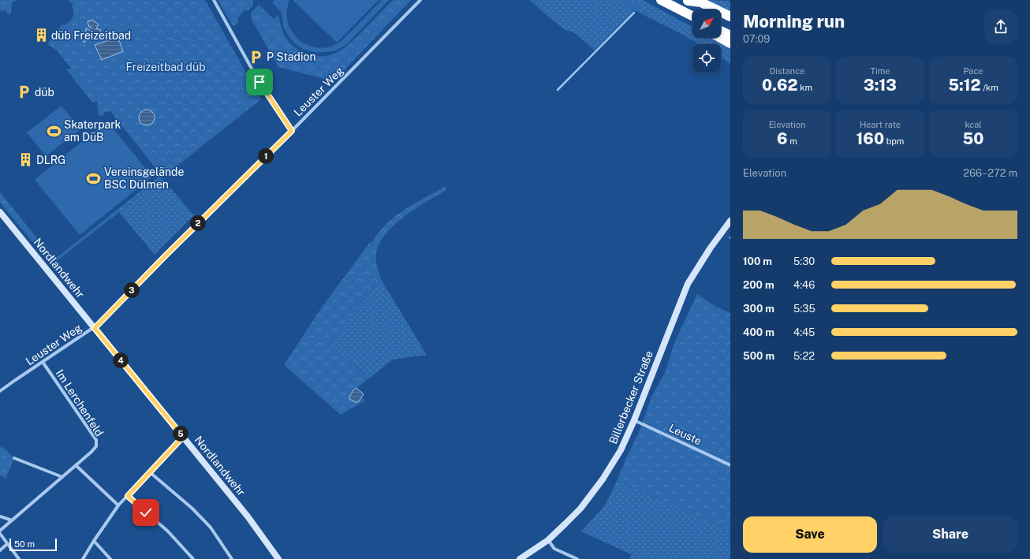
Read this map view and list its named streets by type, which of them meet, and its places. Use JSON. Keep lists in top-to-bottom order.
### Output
{
  "streets": {
    "street": [
      "Leuster Weg",
      "Nordlandwehr",
      "Billerbecker Straße",
      "Im Lerchenfeld",
      "Leuste"
    ]
  },
  "crossings": [
    ["Leuster Weg", "Nordlandwehr"],
    ["Leuster Weg", "Im Lerchenfeld"],
    ["Billerbecker Straße", "Leuste"]
  ],
  "parks": ["Freizeitbad düb"],
  "places": {
    "building": ["düb Freizeitbad", "DLRG"],
    "parking": ["P Stadion", "düb"],
    "sports": ["Skaterpark am DüB", "Vereinsgelände BSC Dülmen"]
  },
  "scale_bar": "50 m",
  "north": "top right",
  "page": {
    "heading": ["Morning run", "07:09"],
    "stats": [
      ["Distance", "0.62 km"],
      ["Time", "3:13"],
      ["Pace", "5:12 /km"],
      ["Elevation", "6 m"],
      ["Heart rate", "160 bpm"],
      ["kcal", "50"]
    ],
    "pins": [
      "1",
      "2",
      "3",
      "4",
      "5"
    ],
    "chart": ["Elevation", "266–272 m"],
    "list": [
      {
        "name": "100 m",
        "note": "5:30"
      },
      {
        "name": "200 m",
        "note": "4:46"
      },
      {
        "name": "300 m",
        "note": "5:35"
      },
      {
        "name": "400 m",
        "note": "4:45"
      },
      {
        "name": "500 m",
        "note": "5:22"
      }
    ],
    "buttons": ["Save", "Share"],
    "scale": "50 m"
  }
}
